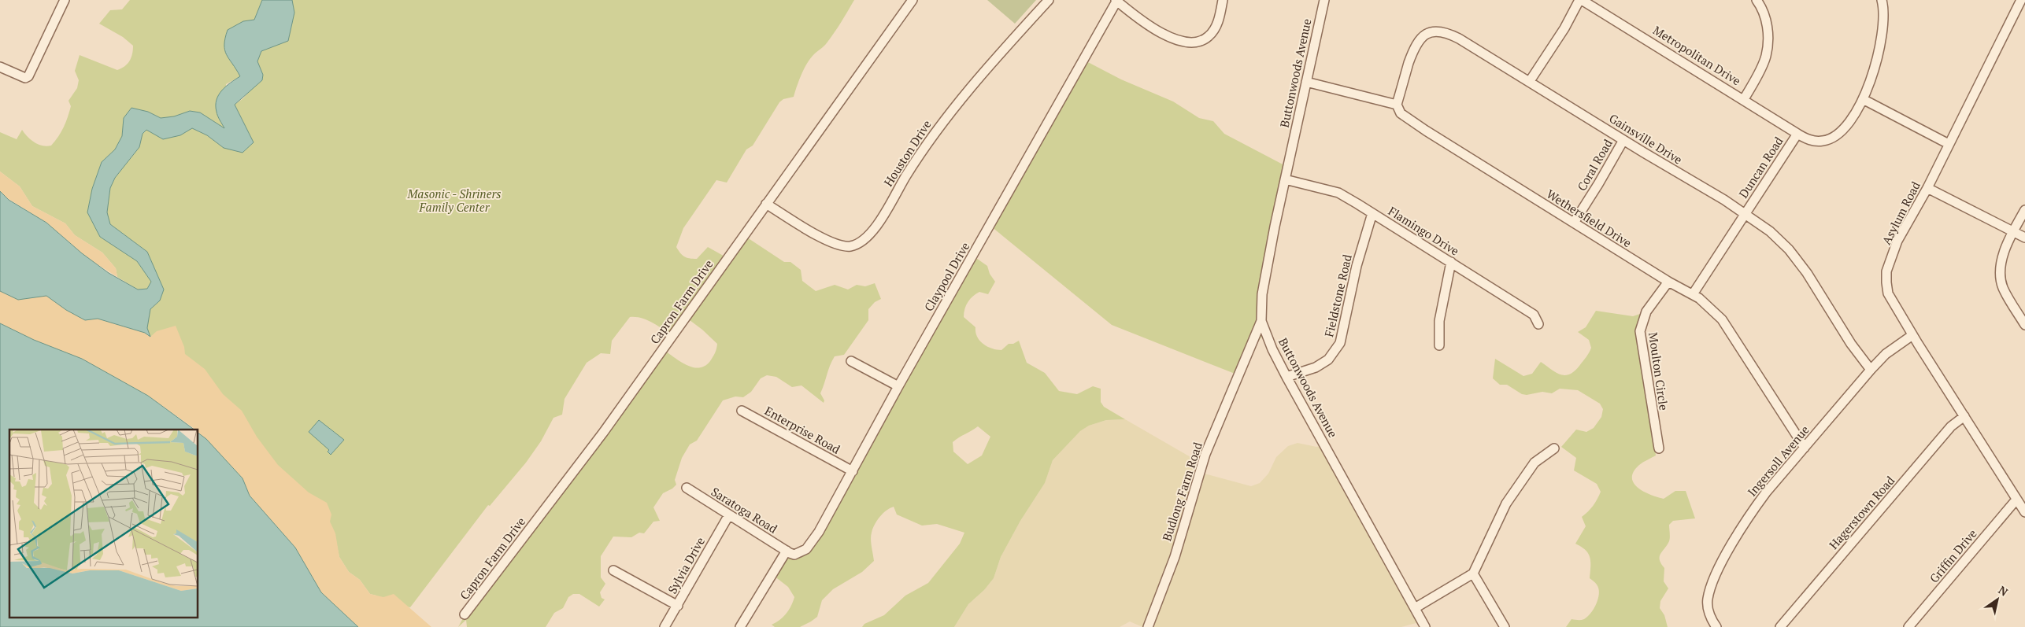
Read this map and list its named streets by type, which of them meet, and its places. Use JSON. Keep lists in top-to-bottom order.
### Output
{
  "streets": {
    "street": [
      "Metropolitan Drive",
      "Buttonwoods Avenue",
      "Gainsville Drive",
      "Houston Drive",
      "Coral Road",
      "Duncan Road",
      "Asylum Road",
      "Wethersfield Drive",
      "Flamingo Drive",
      "Claypool Drive",
      "Fieldstone Road",
      "Capron Farm Drive",
      "Moulton Circle",
      "Enterprise Road",
      "Ingersoll Avenue",
      "Budlong Farm Road",
      "Saratoga Road",
      "Hagerstown Road",
      "Griffin Drive",
      "Sylvia Drive"
    ]
  },
  "crossings": [
    ["Metropolitan Drive", "Duncan Road"],
    ["Buttonwoods Avenue", "Flamingo Drive"],
    ["Buttonwoods Avenue", "Fieldstone Road"],
    ["Buttonwoods Avenue", "Budlong Farm Road"],
    ["Gainsville Drive", "Coral Road"],
    ["Gainsville Drive", "Duncan Road"],
    ["Gainsville Drive", "Wethersfield Drive"],
    ["Gainsville Drive", "Ingersoll Avenue"],
    ["Houston Drive", "Capron Farm Drive"],
    ["Coral Road", "Wethersfield Drive"],
    ["Duncan Road", "Wethersfield Drive"],
    ["Asylum Road", "Ingersoll Avenue"],
    ["Asylum Road", "Hagerstown Road"],
    ["Asylum Road", "Griffin Drive"],
    ["Wethersfield Drive", "Moulton Circle"],
    ["Wethersfield Drive", "Ingersoll Avenue"],
    ["Flamingo Drive", "Fieldstone Road"],
    ["Claypool Drive", "Enterprise Road"],
    ["Claypool Drive", "Saratoga Road"],
    ["Saratoga Road", "Sylvia Drive"]
  ],
  "parks": ["Masonic - Shriners Family Center"],
  "north": "top right"
}
